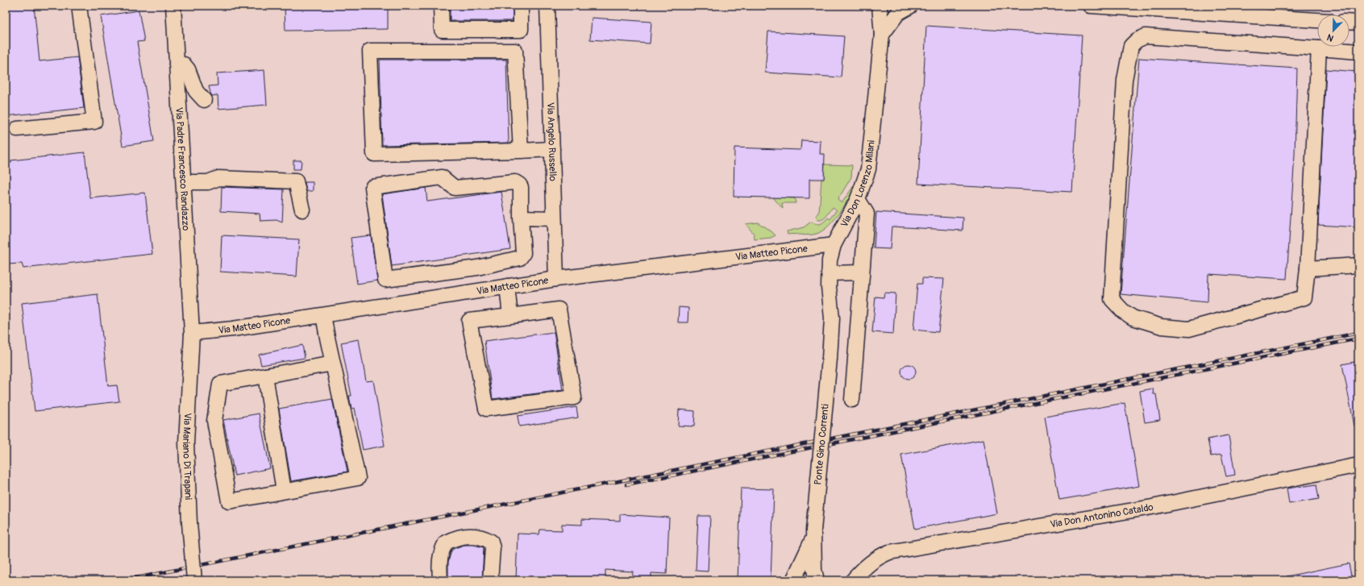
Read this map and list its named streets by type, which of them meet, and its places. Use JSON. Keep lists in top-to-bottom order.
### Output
{
  "streets": {
    "street": [
      "Via Angelo Russello",
      "Via Padre Francesco Randazzo",
      "Via Don Lorenzo Milani",
      "Via Matteo Picone",
      "Ponte Gino Correnti",
      "Via Mariano Di Trapani",
      "Via Don Antonino Cataldo"
    ]
  },
  "crossings": [
    ["Via Angelo Russello", "Via Matteo Picone"],
    ["Via Padre Francesco Randazzo", "Via Matteo Picone"],
    ["Via Padre Francesco Randazzo", "Via Mariano Di Trapani"],
    ["Via Don Lorenzo Milani", "Via Matteo Picone"],
    ["Via Don Lorenzo Milani", "Ponte Gino Correnti"],
    ["Via Matteo Picone", "Via Mariano Di Trapani"]
  ],
  "north": "bottom left"
}
